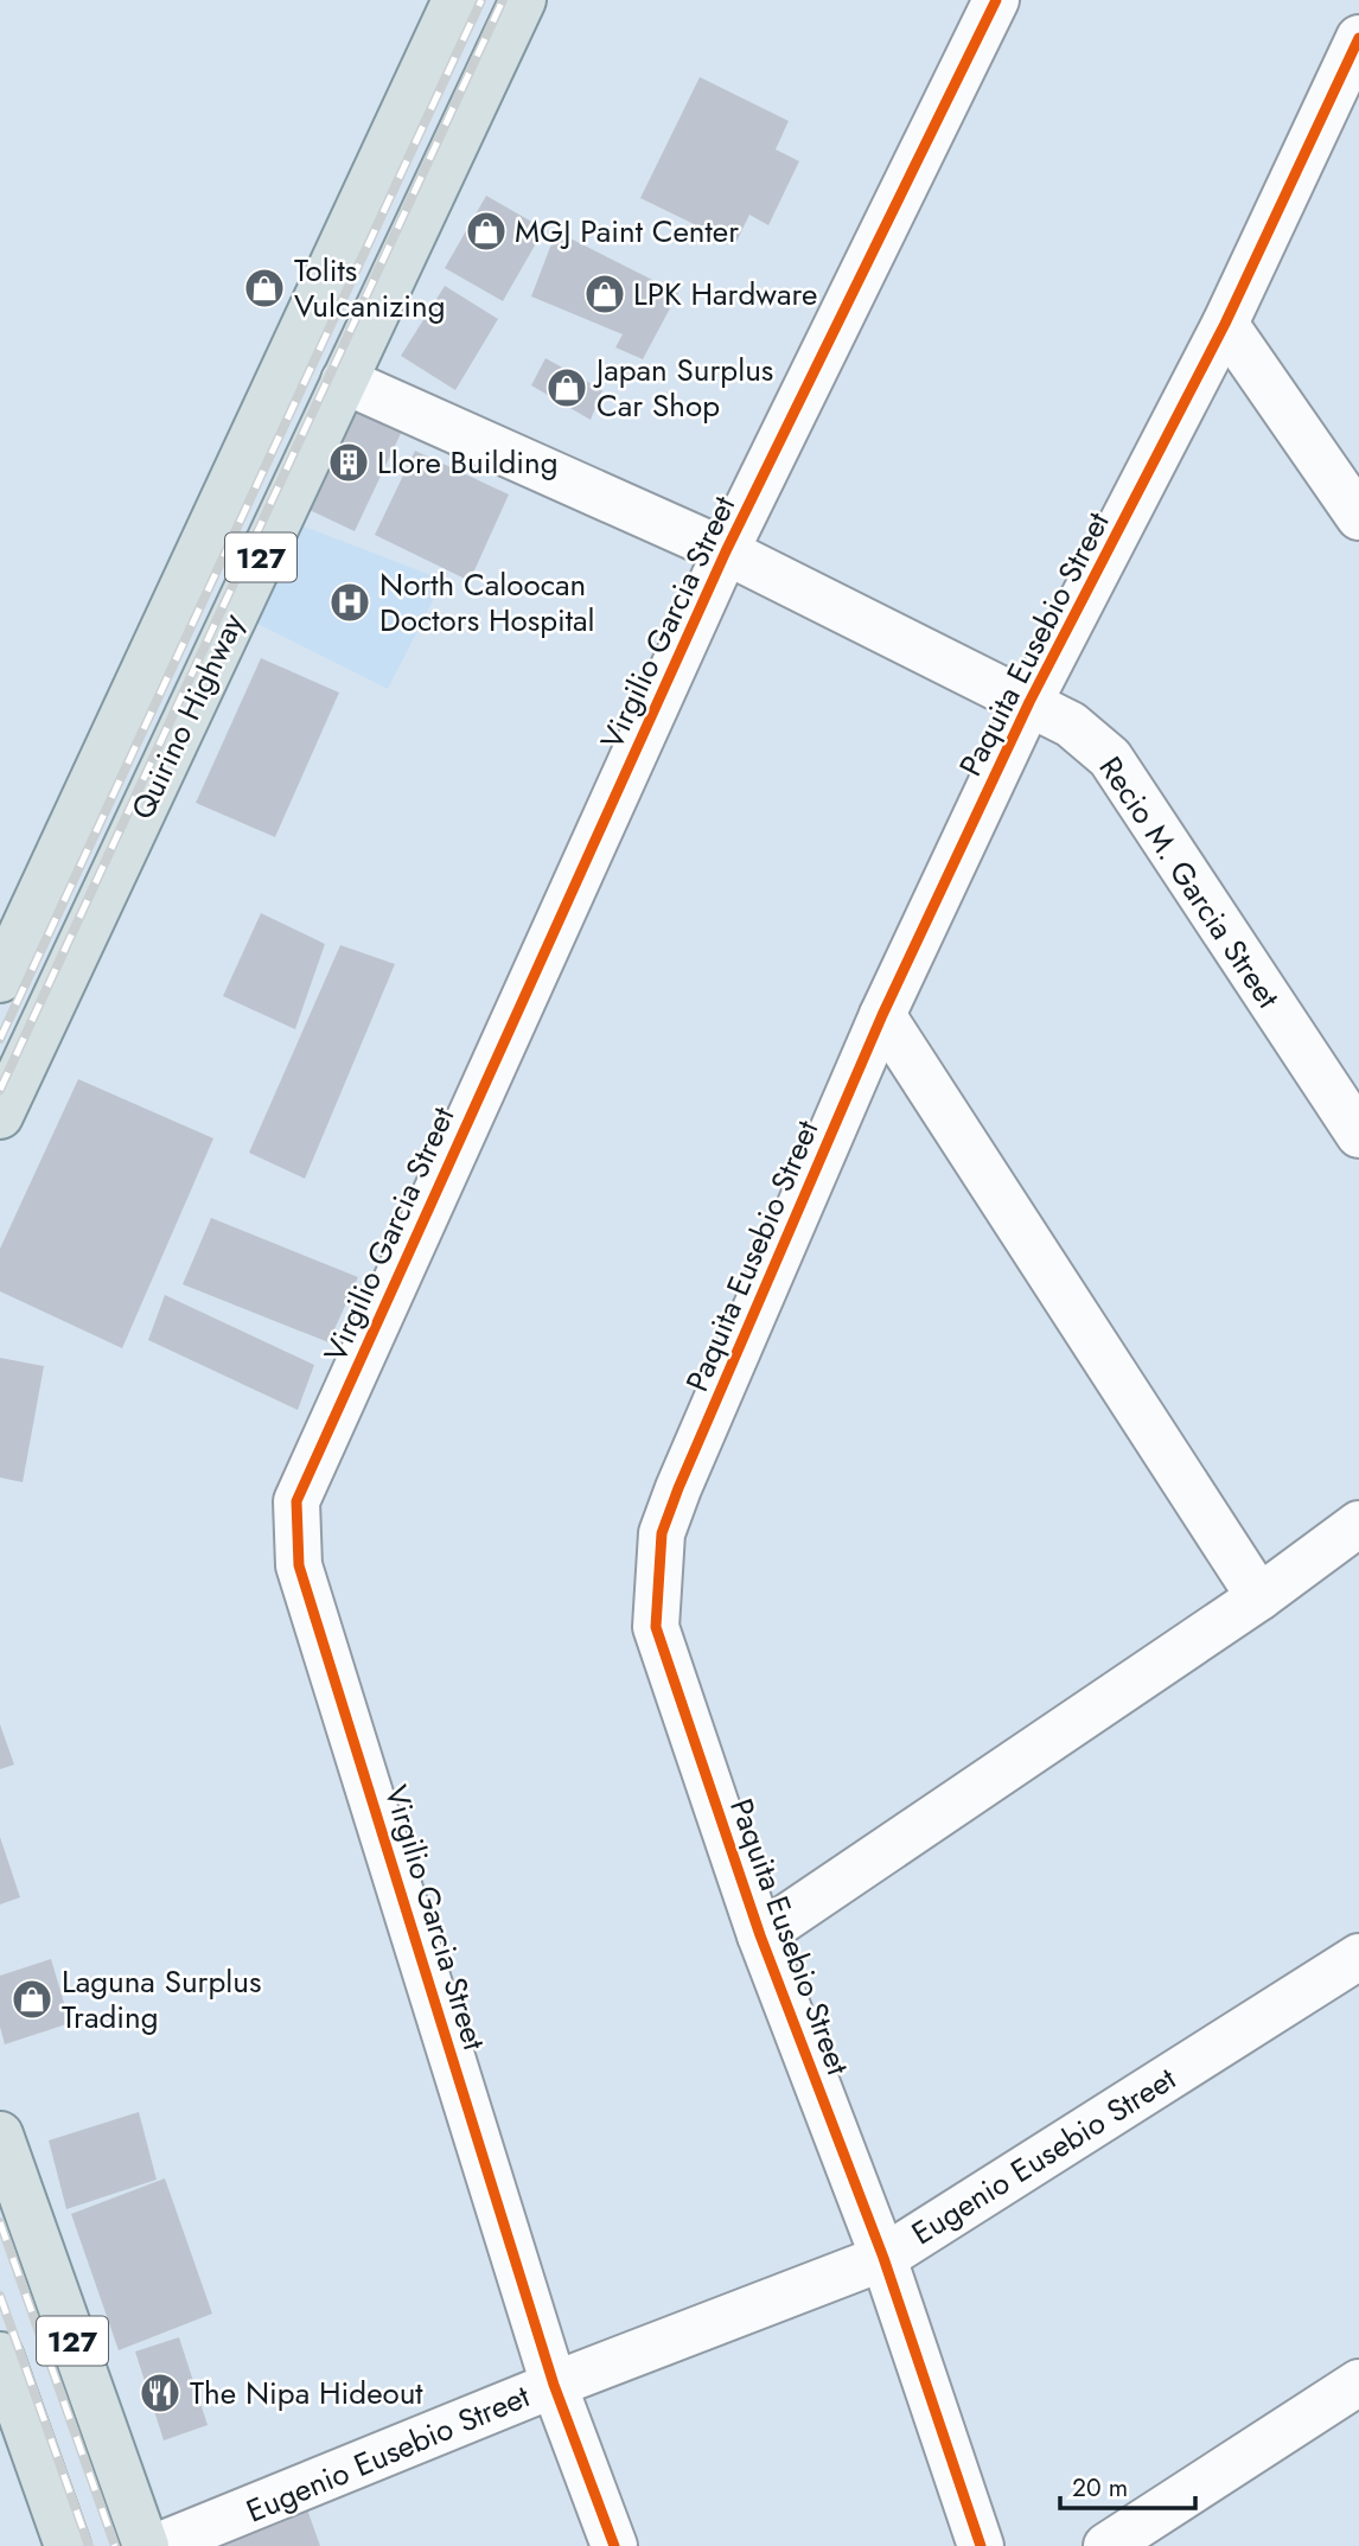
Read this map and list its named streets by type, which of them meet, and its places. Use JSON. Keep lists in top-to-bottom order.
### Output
{
  "streets": {
    "main road": ["127", "Quirino Highway"],
    "street": [
      "Virgilio Garcia Street",
      "Paquita Eusebio Street",
      "Recio M. Garcia Street",
      "Eugenio Eusebio Street"
    ]
  },
  "crossings": [
    ["Virgilio Garcia Street", "Recio M. Garcia Street"],
    ["Virgilio Garcia Street", "Eugenio Eusebio Street"],
    ["Paquita Eusebio Street", "Recio M. Garcia Street"],
    ["Paquita Eusebio Street", "Eugenio Eusebio Street"],
    ["Quirino Highway", "Recio M. Garcia Street"]
  ],
  "places": {
    "shop": [
      "MGJ Paint Center",
      "Tolits Vulcanizing",
      "LPK Hardware",
      "Japan Surplus Car Shop",
      "Laguna Surplus Trading"
    ],
    "building": ["Llore Building"],
    "hospital": ["North Caloocan Doctors Hospital"],
    "restaurant": ["The Nipa Hideout"]
  },
  "scale_bar": "20 m"
}
